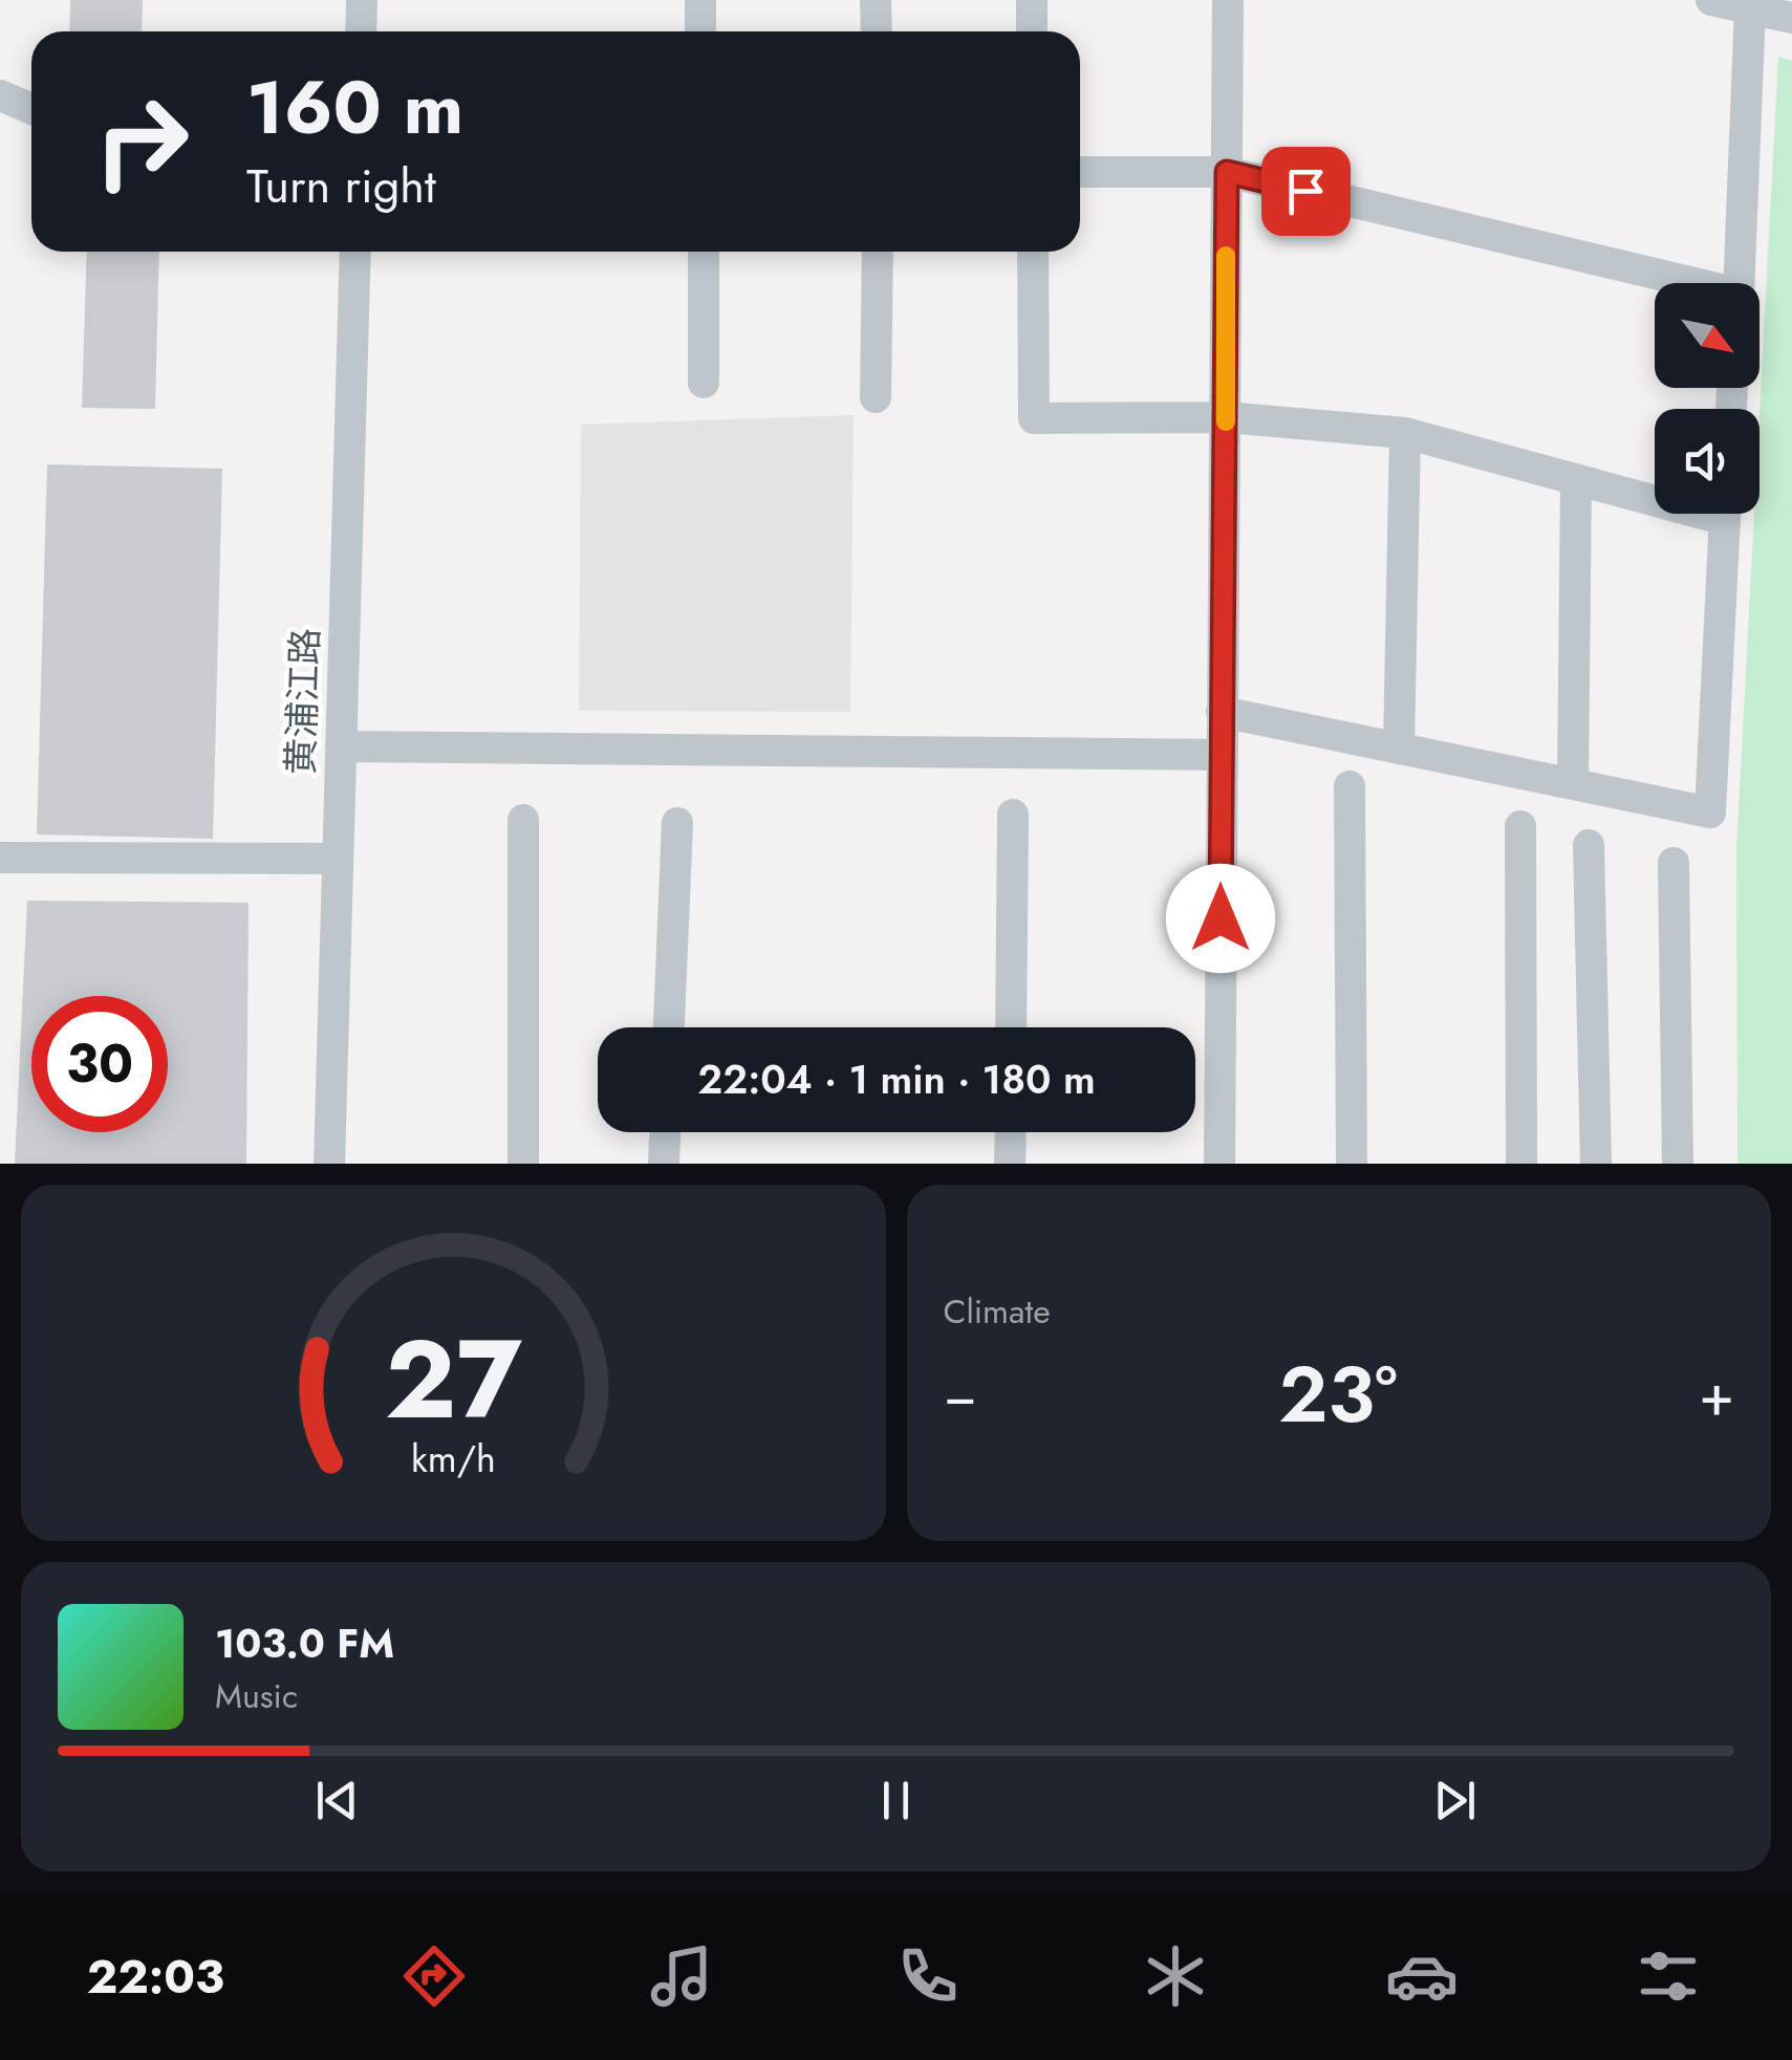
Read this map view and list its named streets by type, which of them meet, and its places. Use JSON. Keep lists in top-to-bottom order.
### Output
{
  "streets": {
    "street": ["黄浦江路"]
  },
  "north": "bottom right",
  "page": {
    "turn": ["160 m", "Turn right"],
    "limit": "30",
    "trip": "22:04 · 1 min · 180 m",
    "tile": "Climate",
    "heat": ["−", "23°", "+"],
    "song": ["103.0 FM", "Music"],
    "tabs": "22:03",
    "gauge": ["27", "km/h"]
  }
}
